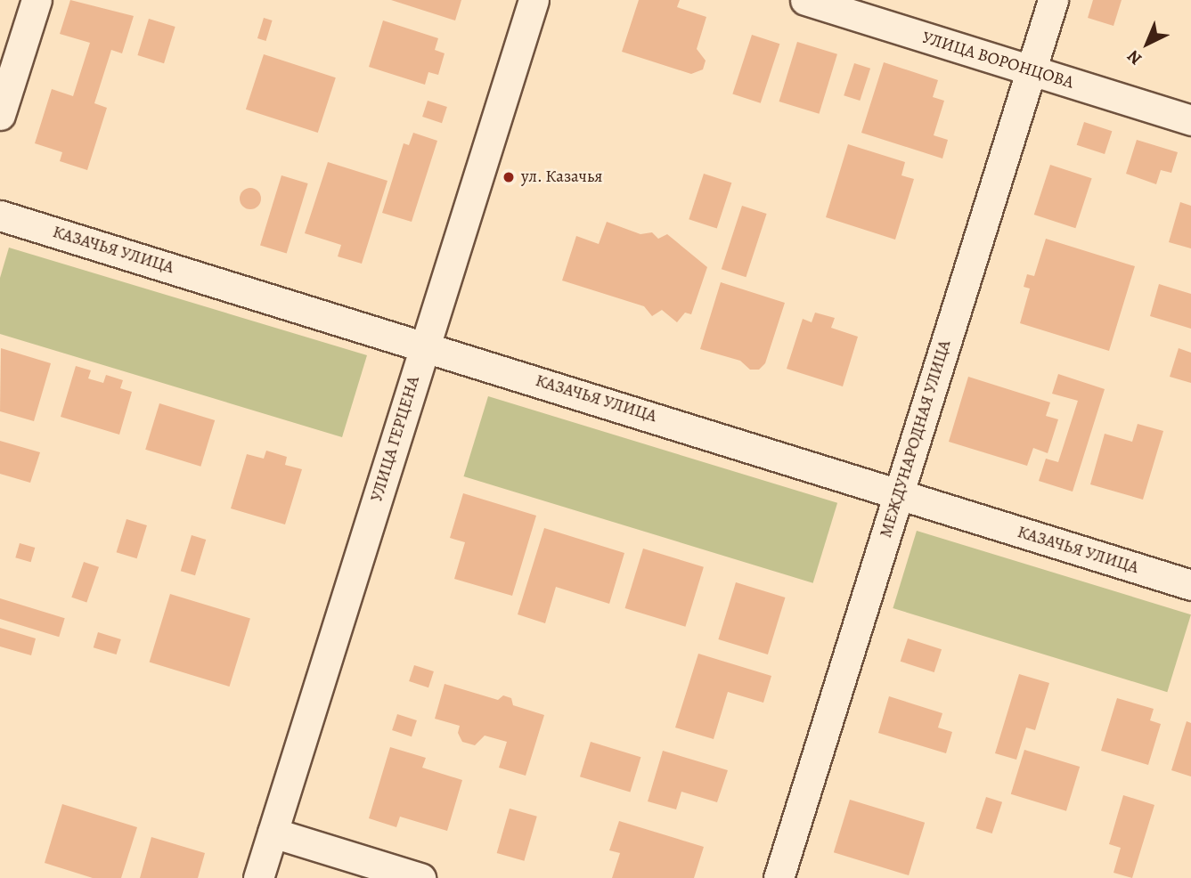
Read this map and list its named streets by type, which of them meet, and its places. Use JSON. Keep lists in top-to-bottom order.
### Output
{
  "streets": {
    "street": [
      "УЛИЦА ВОРОНЦОВА",
      "КАЗАЧЬЯ УЛИЦА",
      "УЛИЦА ГЕРЦЕНА",
      "МЕЖДУНАРОДНАЯ УЛИЦА"
    ]
  },
  "crossings": [
    ["УЛИЦА ВОРОНЦОВА", "МЕЖДУНАРОДНАЯ УЛИЦА"],
    ["КАЗАЧЬЯ УЛИЦА", "УЛИЦА ГЕРЦЕНА"],
    ["КАЗАЧЬЯ УЛИЦА", "МЕЖДУНАРОДНАЯ УЛИЦА"]
  ],
  "places": ["ул. Казачья"],
  "north": "bottom left"
}
